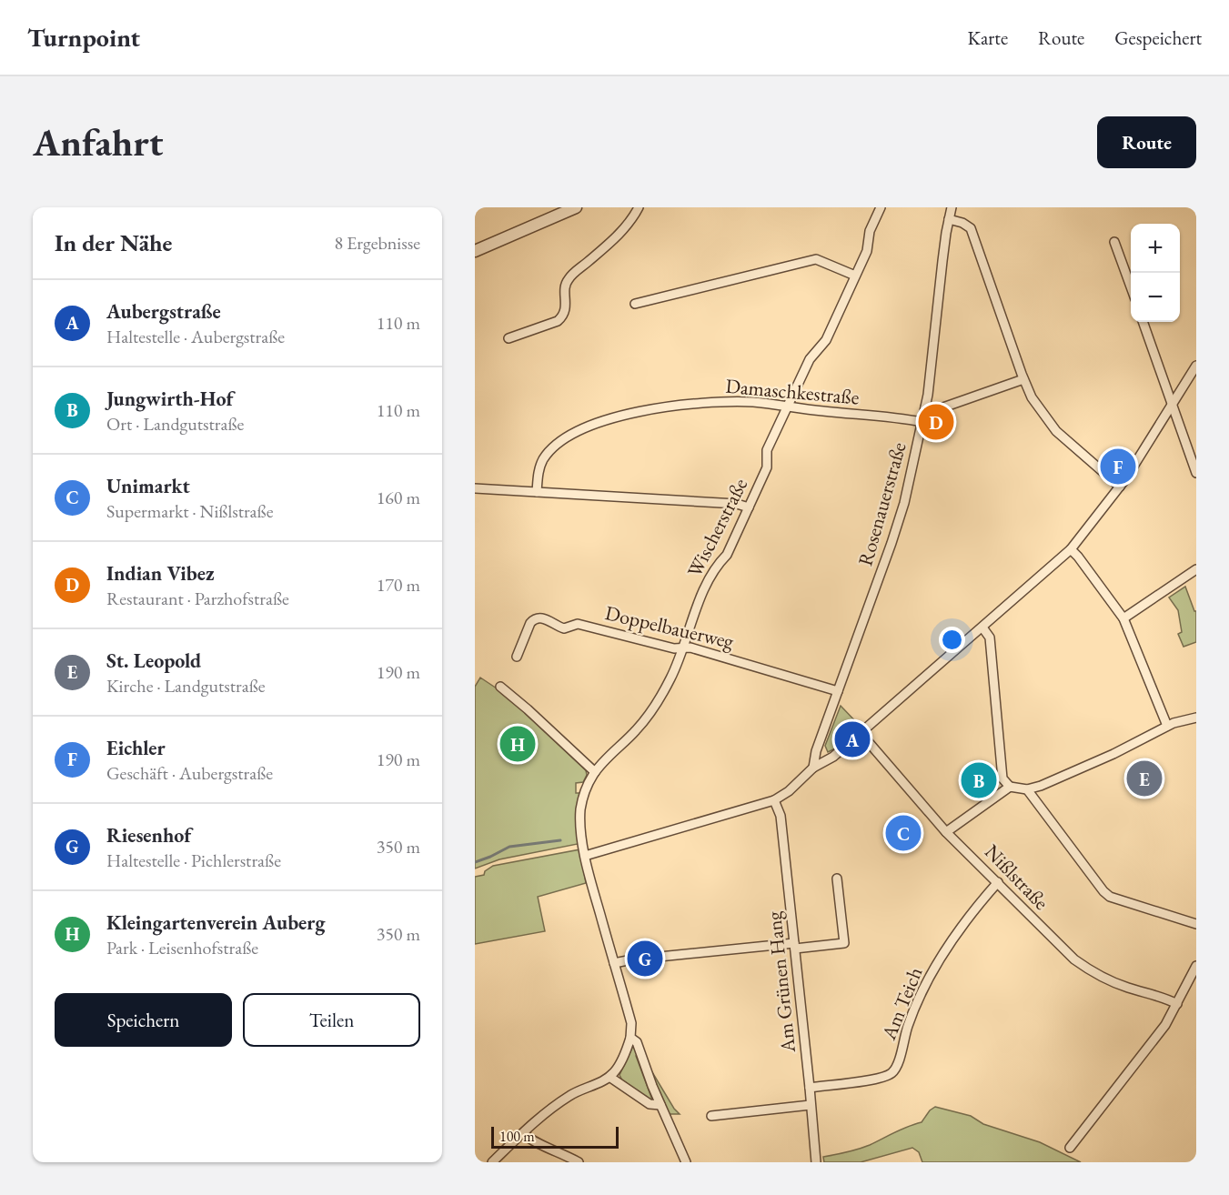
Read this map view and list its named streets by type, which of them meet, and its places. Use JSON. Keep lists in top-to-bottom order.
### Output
{
  "streets": {
    "street": [
      "Damaschkestraße",
      "Rosenauerstraße",
      "Wischerstraße",
      "Doppelbauerweg",
      "Nißlstraße",
      "Am Grünen Hang",
      "Am Teich"
    ]
  },
  "crossings": [
    ["Damaschkestraße", "Rosenauerstraße"],
    ["Damaschkestraße", "Wischerstraße"],
    ["Rosenauerstraße", "Doppelbauerweg"],
    ["Wischerstraße", "Doppelbauerweg"],
    ["Nißlstraße", "Am Teich"],
    ["Am Grünen Hang", "Am Teich"]
  ],
  "scale_bar": "100 m",
  "page": {
    "header": "Turnpoint",
    "nav": ["Karte", "Route", "Gespeichert"],
    "buttons": [
      "Route",
      ["Speichern", "Teilen"]
    ],
    "title": "Anfahrt",
    "heading": ["In der Nähe", "8 Ergebnisse"],
    "map_buttons": ["+", "−"],
    "list": [
      {
        "mark": "A",
        "name": "Aubergstraße",
        "note": "Haltestelle · Aubergstraße",
        "value": "110 m"
      },
      {
        "mark": "B",
        "name": "Jungwirth-Hof",
        "note": "Ort · Landgutstraße",
        "value": "110 m"
      },
      {
        "mark": "C",
        "name": "Unimarkt",
        "note": "Supermarkt · Nißlstraße",
        "value": "160 m"
      },
      {
        "mark": "D",
        "name": "Indian Vibez",
        "note": "Restaurant · Parzhofstraße",
        "value": "170 m"
      },
      {
        "mark": "E",
        "name": "St. Leopold",
        "note": "Kirche · Landgutstraße",
        "value": "190 m"
      },
      {
        "mark": "F",
        "name": "Eichler",
        "note": "Geschäft · Aubergstraße",
        "value": "190 m"
      },
      {
        "mark": "G",
        "name": "Riesenhof",
        "note": "Haltestelle · Pichlerstraße",
        "value": "350 m"
      },
      {
        "mark": "H",
        "name": "Kleingartenverein Auberg",
        "note": "Park · Leisenhofstraße",
        "value": "350 m"
      }
    ],
    "pins": [
      "D",
      "F",
      "A",
      "H",
      "E",
      "B",
      "C",
      "G"
    ],
    "scale": "100 m"
  }
}
